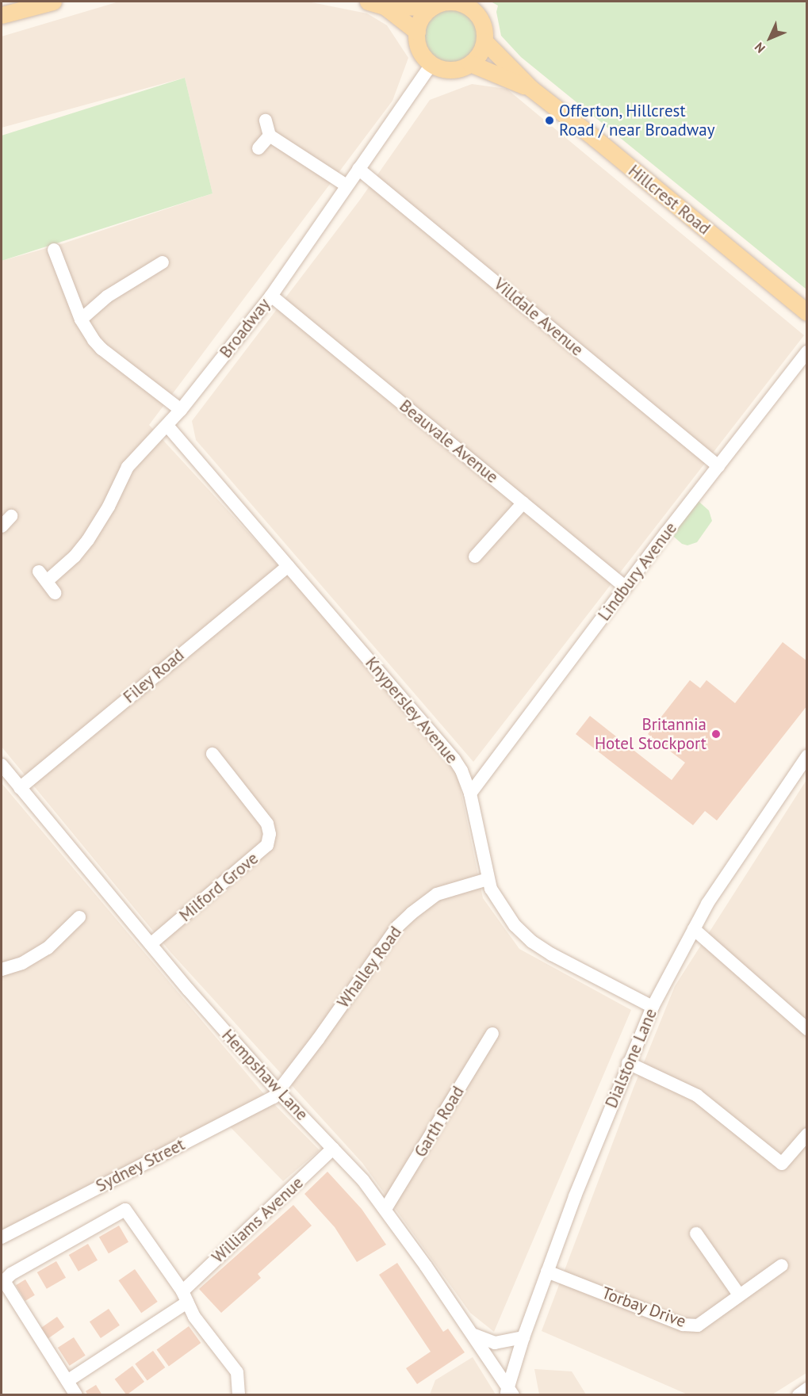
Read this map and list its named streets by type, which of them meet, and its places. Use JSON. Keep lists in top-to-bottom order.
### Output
{
  "streets": {
    "main road": ["Hillcrest Road"],
    "street": [
      "Villdale Avenue",
      "Broadway",
      "Beauvale Avenue",
      "Lindbury Avenue",
      "Filey Road",
      "Knypersley Avenue",
      "Milford Grove",
      "Whalley Road",
      "Dialstone Lane",
      "Hempshaw Lane",
      "Garth Road",
      "Sydney Street",
      "Williams Avenue",
      "Torbay Drive"
    ]
  },
  "crossings": [
    ["Hillcrest Road", "Broadway"],
    ["Villdale Avenue", "Broadway"],
    ["Villdale Avenue", "Lindbury Avenue"],
    ["Broadway", "Beauvale Avenue"],
    ["Broadway", "Knypersley Avenue"],
    ["Beauvale Avenue", "Lindbury Avenue"],
    ["Lindbury Avenue", "Knypersley Avenue"],
    ["Filey Road", "Knypersley Avenue"],
    ["Filey Road", "Hempshaw Lane"],
    ["Knypersley Avenue", "Whalley Road"],
    ["Knypersley Avenue", "Dialstone Lane"],
    ["Milford Grove", "Hempshaw Lane"],
    ["Whalley Road", "Hempshaw Lane"],
    ["Whalley Road", "Sydney Street"],
    ["Dialstone Lane", "Hempshaw Lane"],
    ["Dialstone Lane", "Torbay Drive"],
    ["Hempshaw Lane", "Garth Road"],
    ["Hempshaw Lane", "Sydney Street"],
    ["Hempshaw Lane", "Williams Avenue"]
  ],
  "places": ["Offerton, Hillcrest Road / near Broadway", "Britannia Hotel Stockport"],
  "north": "bottom left"
}
